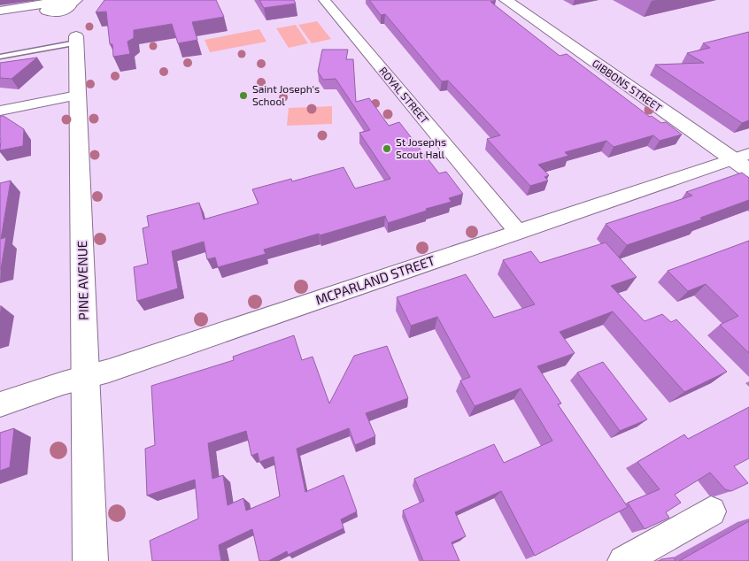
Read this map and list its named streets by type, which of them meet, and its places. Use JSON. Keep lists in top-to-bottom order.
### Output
{
  "streets": {
    "street": [
      "GIBBONS STREET",
      "ROYAL STREET",
      "PINE AVENUE",
      "MCPARLAND STREET"
    ]
  },
  "crossings": [
    ["GIBBONS STREET", "MCPARLAND STREET"],
    ["ROYAL STREET", "MCPARLAND STREET"],
    ["PINE AVENUE", "MCPARLAND STREET"]
  ],
  "places": ["Saint Joseph's School", "St Josephs Scout Hall"]
}
